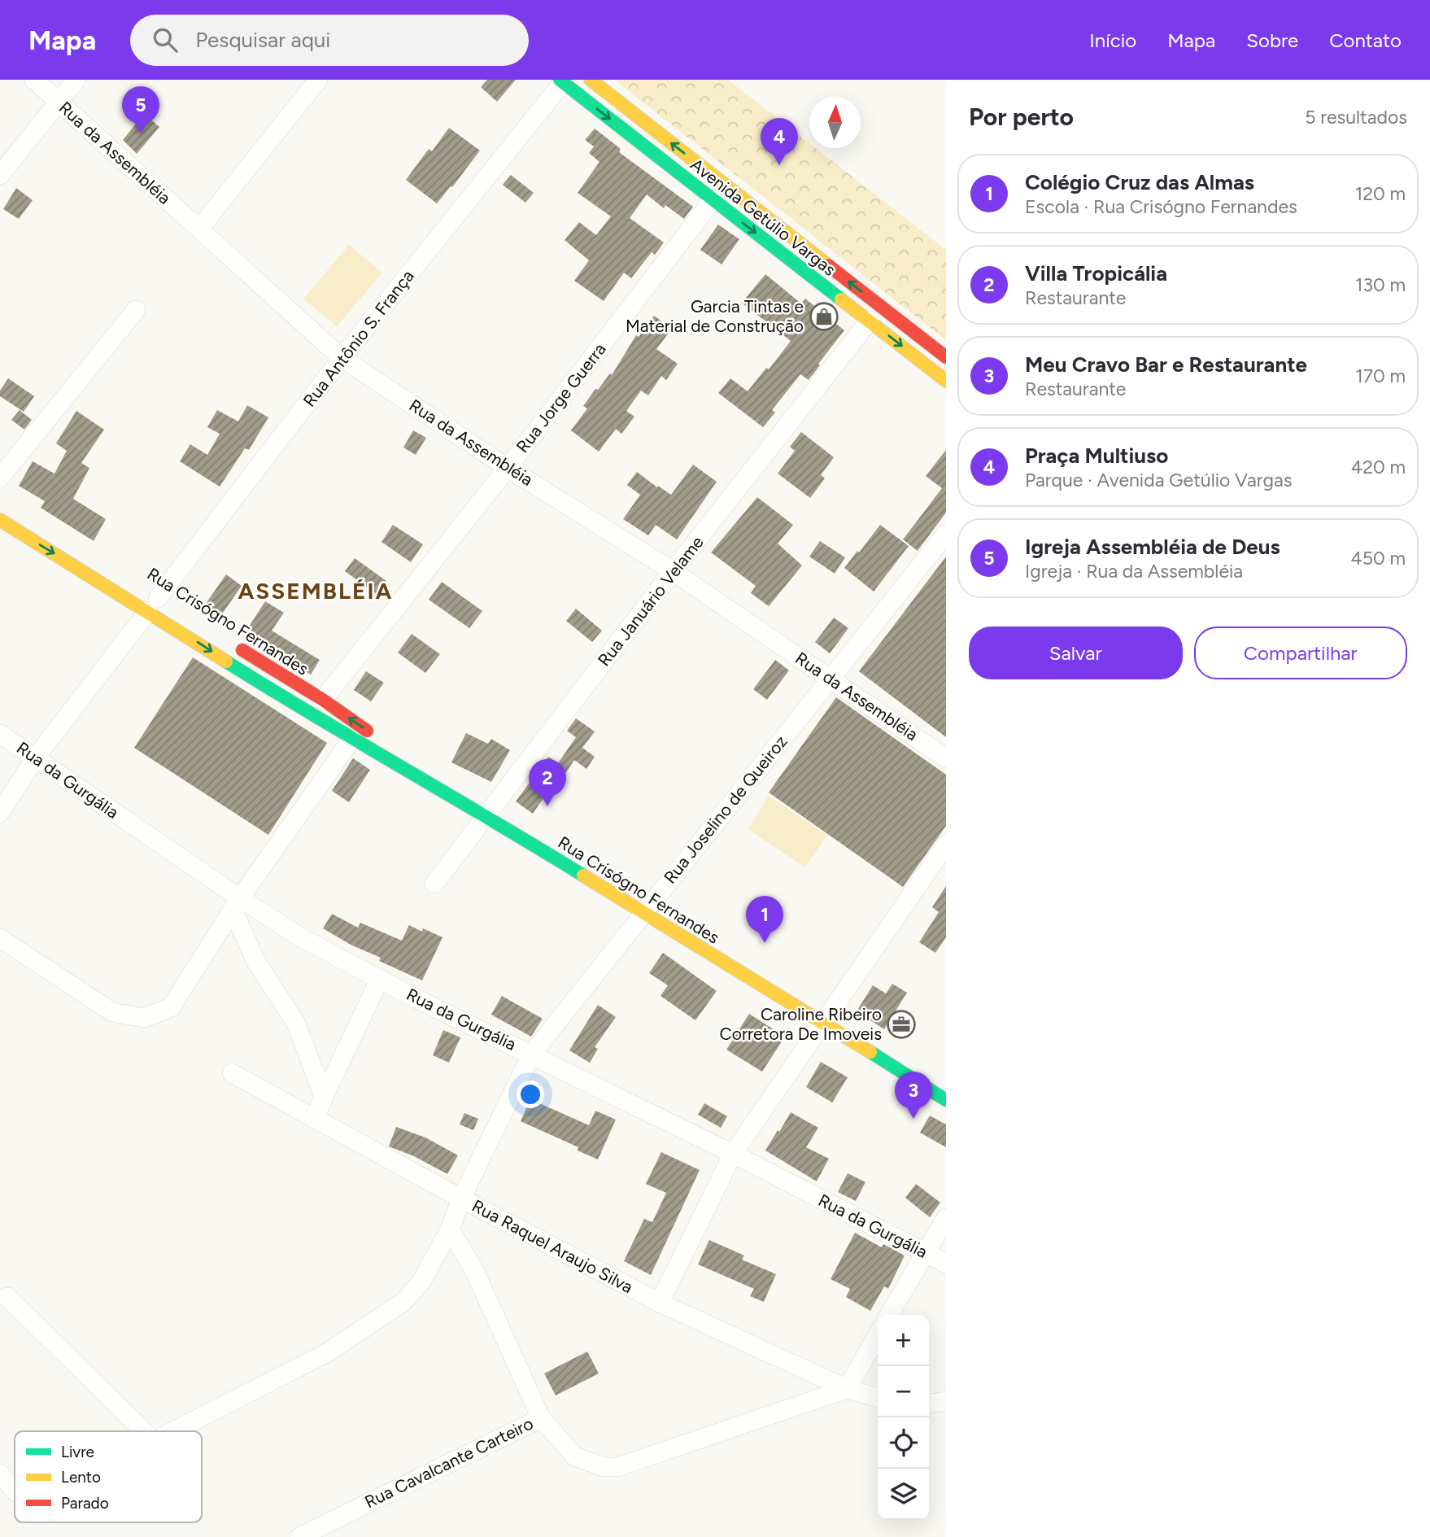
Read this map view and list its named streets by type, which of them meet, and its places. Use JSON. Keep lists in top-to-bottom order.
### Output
{
  "streets": {
    "street": [
      "Rua da Assembléia",
      "Avenida Getúlio Vargas",
      "Rua Antônio S. França",
      "Rua Jorge Guerra",
      "Rua Januário Velame",
      "Rua Crisógno Fernandes",
      "Rua da Gurgália",
      "Rua Joselino de Queiroz",
      "Rua Raquel Araujo Silva",
      "Rua Cavalcante Carteiro"
    ]
  },
  "crossings": [
    ["Rua da Assembléia", "Rua Antônio S. França"],
    ["Rua da Assembléia", "Rua Jorge Guerra"],
    ["Rua da Assembléia", "Rua Januário Velame"],
    ["Rua da Assembléia", "Rua Joselino de Queiroz"],
    ["Avenida Getúlio Vargas", "Rua Antônio S. França"],
    ["Avenida Getúlio Vargas", "Rua Jorge Guerra"],
    ["Avenida Getúlio Vargas", "Rua Januário Velame"],
    ["Rua Antônio S. França", "Rua Crisógno Fernandes"],
    ["Rua Antônio S. França", "Rua da Gurgália"],
    ["Rua Jorge Guerra", "Rua Crisógno Fernandes"],
    ["Rua Januário Velame", "Rua Crisógno Fernandes"],
    ["Rua Crisógno Fernandes", "Rua Joselino de Queiroz"],
    ["Rua da Gurgália", "Rua Joselino de Queiroz"],
    ["Rua Joselino de Queiroz", "Rua Raquel Araujo Silva"],
    ["Rua Raquel Araujo Silva", "Rua Cavalcante Carteiro"]
  ],
  "districts": ["ASSEMBLÉIA"],
  "places": {
    "shop": ["Garcia Tintas e Material de Construção"],
    "office": ["Caroline Ribeiro Corretora De Imoveis"]
  },
  "legend": ["Livre", "Lento", "Parado"],
  "north": "top",
  "page": {
    "header": "Mapa",
    "search": "Pesquisar aqui",
    "nav": [
      "Início",
      "Mapa",
      "Sobre",
      "Contato"
    ],
    "heading": ["Por perto", "5 resultados"],
    "pins": [
      "5",
      "4",
      "2",
      "1",
      "3"
    ],
    "list": [
      {
        "mark": "1",
        "name": "Colégio Cruz das Almas",
        "note": "Escola · Rua Crisógno Fernandes",
        "value": "120 m"
      },
      {
        "mark": "2",
        "name": "Villa Tropicália",
        "note": "Restaurante",
        "value": "130 m"
      },
      {
        "mark": "3",
        "name": "Meu Cravo Bar e Restaurante",
        "note": "Restaurante",
        "value": "170 m"
      },
      {
        "mark": "4",
        "name": "Praça Multiuso",
        "note": "Parque · Avenida Getúlio Vargas",
        "value": "420 m"
      },
      {
        "mark": "5",
        "name": "Igreja Assembléia de Deus",
        "note": "Igreja · Rua da Assembléia",
        "value": "450 m"
      }
    ],
    "buttons": ["Salvar", "Compartilhar"],
    "map_buttons": ["+", "−"]
  }
}
